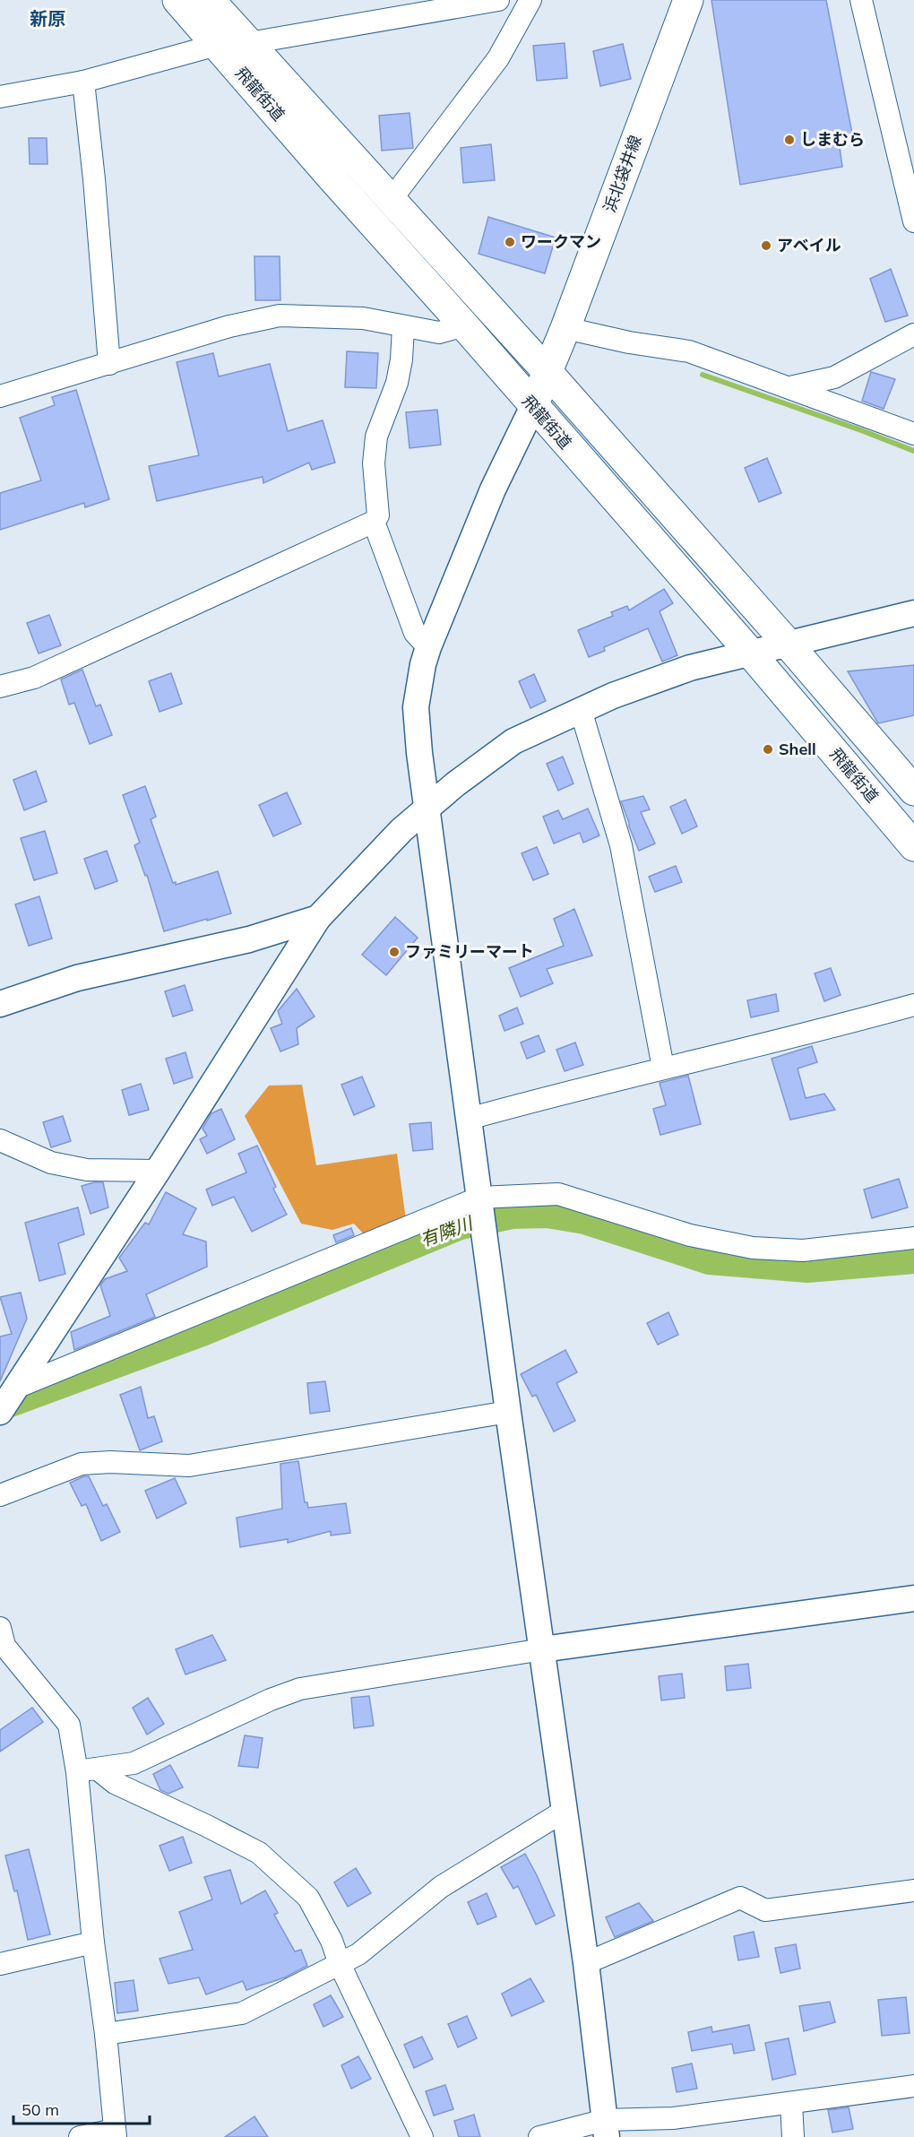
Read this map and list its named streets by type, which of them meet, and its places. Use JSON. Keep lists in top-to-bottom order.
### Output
{
  "streets": {
    "main road": ["飛龍街道", "浜北袋井線"]
  },
  "crossings": [
    ["飛龍街道", "浜北袋井線"]
  ],
  "districts": ["新原"],
  "water": ["有隣川"],
  "places": [
    "しまむら",
    "ワークマン",
    "アベイル",
    "Shell",
    "ファミリーマート"
  ],
  "scale_bar": "50 m"
}
